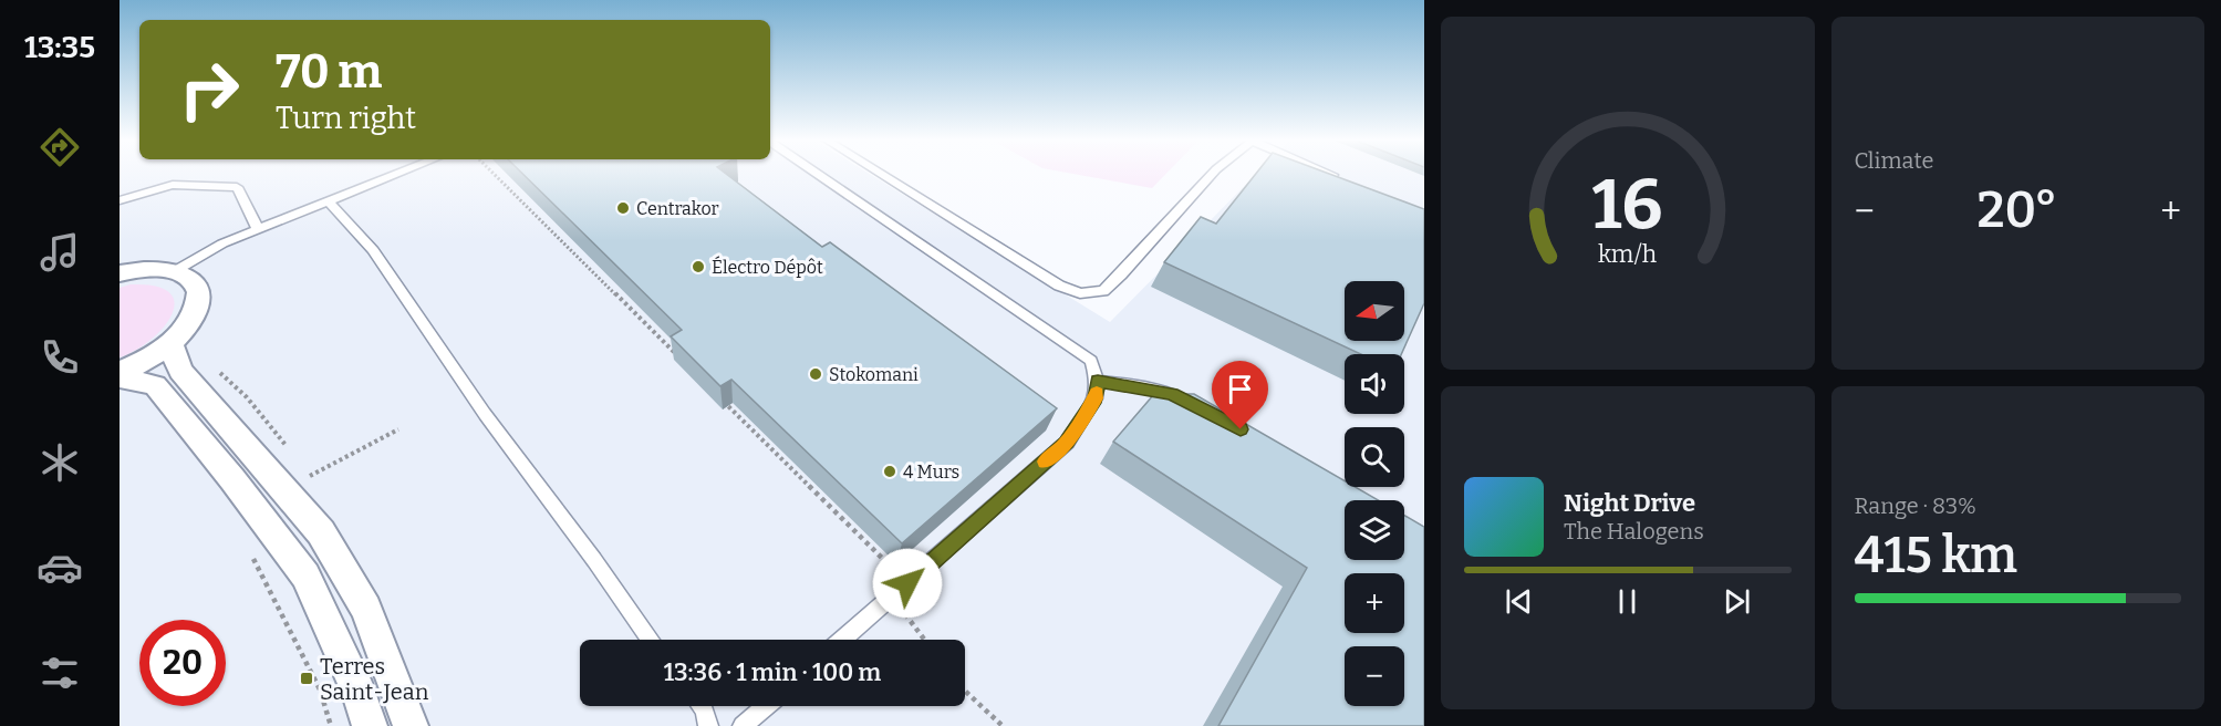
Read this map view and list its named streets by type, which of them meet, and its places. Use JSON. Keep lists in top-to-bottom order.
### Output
{
  "places": {
    "other": [
      "Centrakor",
      "Électro Dépôt",
      "Stokomani",
      "4 Murs"
    ],
    "transit": ["Terres Saint-Jean"]
  },
  "north": "left",
  "page": {
    "tabs": "13:35",
    "tile": [
      "Climate",
      ["Range · 83%", "415 km"]
    ],
    "turn": ["70 m", "Turn right"],
    "heat": ["−", "20°", "+"],
    "map_buttons": ["+", "−"],
    "song": ["Night Drive", "The Halogens"],
    "limit": "20",
    "trip": "13:36 · 1 min · 100 m",
    "gauge": ["16", "km/h"]
  }
}
